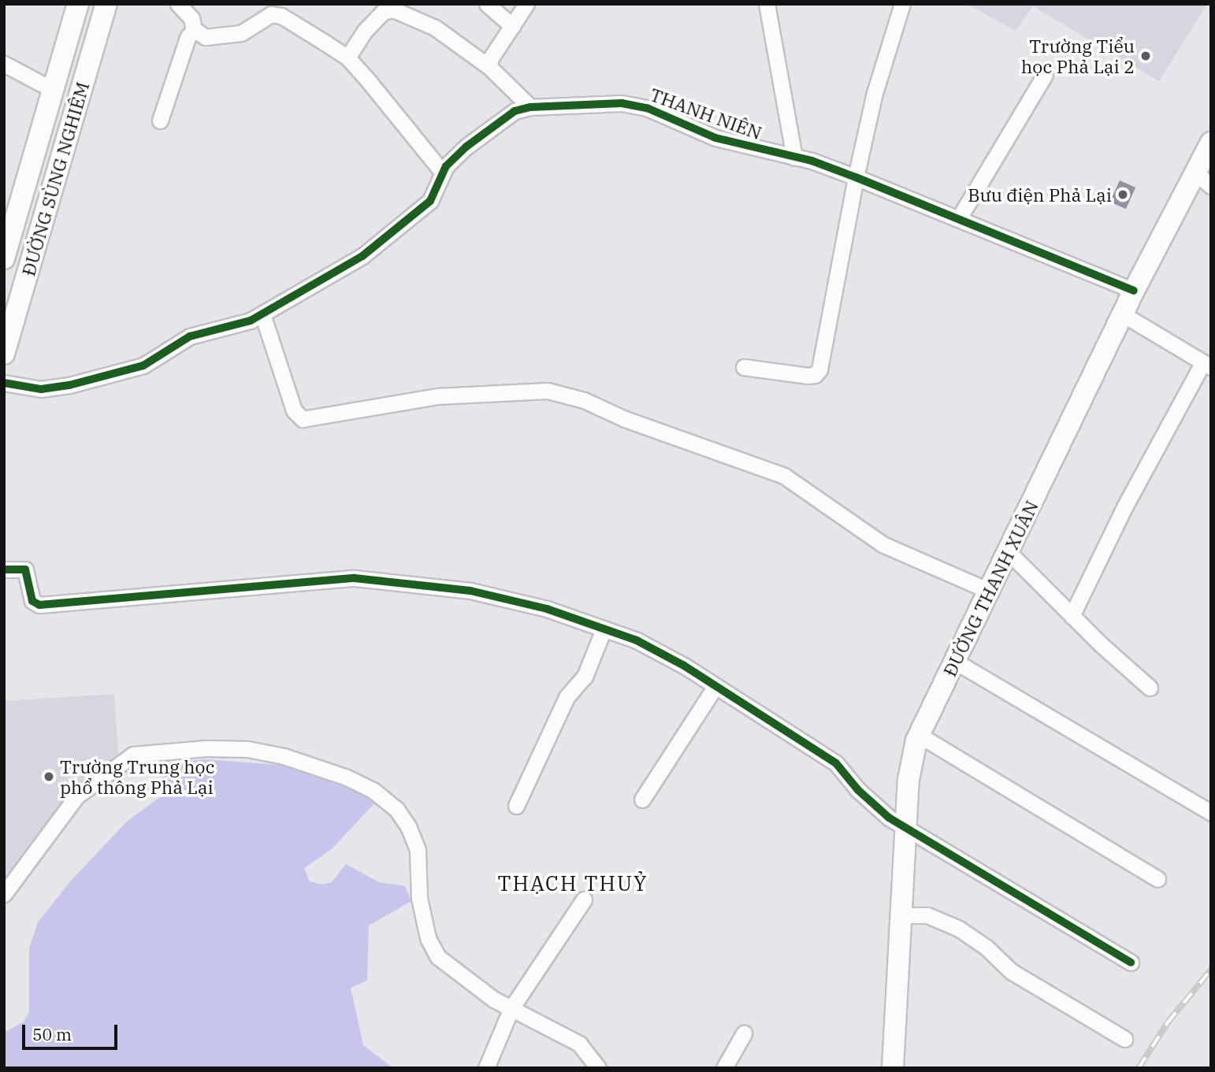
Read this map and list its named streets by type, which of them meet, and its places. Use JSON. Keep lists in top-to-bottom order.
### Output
{
  "streets": {
    "street": ["THANH NIÊN", "ĐƯỜNG SÙNG NGHIÊM", "ĐƯỜNG THANH XUÂN"]
  },
  "crossings": [
    ["THANH NIÊN", "ĐƯỜNG THANH XUÂN"]
  ],
  "districts": ["THẠCH THUỶ"],
  "places": ["Trường Tiểu học Phả Lại 2", "Bưu điện Phả Lại", "Trường Trung học phổ thông Phả Lại"],
  "scale_bar": "50 m"
}
